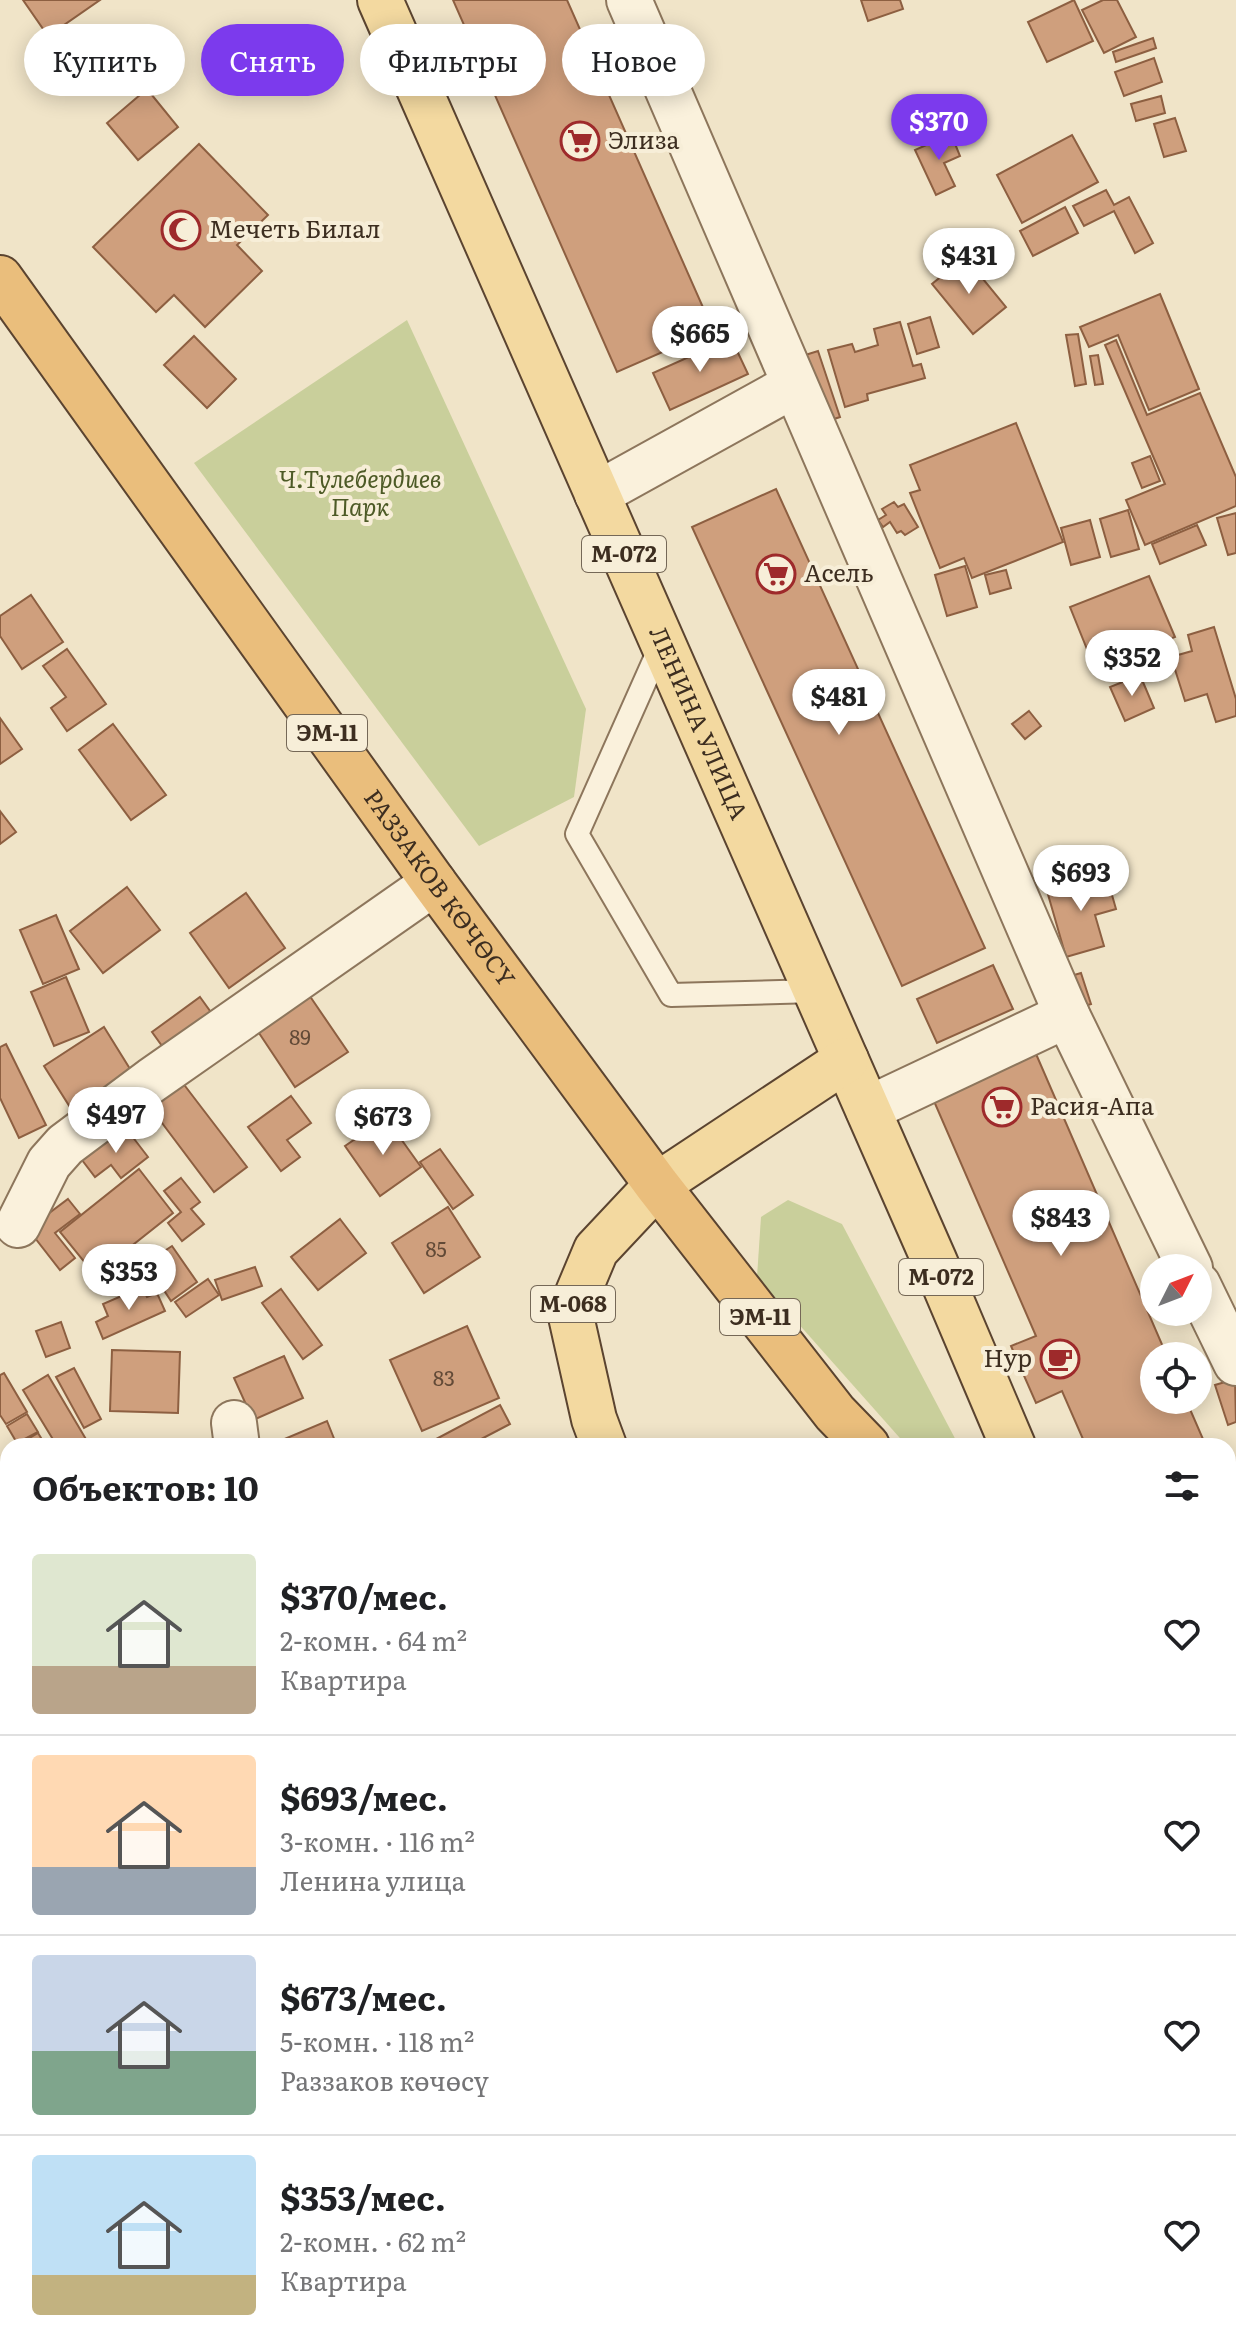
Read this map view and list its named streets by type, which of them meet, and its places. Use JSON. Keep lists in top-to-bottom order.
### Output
{
  "streets": {
    "highway": ["ЭМ-11", "РАЗЗАКОВ КӨЧӨСҮ"],
    "main road": ["М-072", "ЛЕНИНА УЛИЦА", "М-068"]
  },
  "crossings": [
    ["РАЗЗАКОВ КӨЧӨСҮ", "М-068"]
  ],
  "parks": ["Ч.Тулебердиев Парк"],
  "places": {
    "supermarket": ["Элиза", "Асель", "Расия-Апа"],
    "mosque": ["Мечеть Билал"],
    "cafe": ["Нур"]
  },
  "house_numbers": ["89", "85", "83"],
  "north": "top right",
  "page": {
    "chip": [
      "Купить",
      "Снять",
      "Фильтры",
      "Новое"
    ],
    "price": [
      "$370",
      "$431",
      "$665",
      "$352",
      "$481",
      "$693",
      "$497",
      "$673",
      "$843",
      "$353"
    ],
    "heading": "Объектов: 10",
    "list": [
      {
        "name": "$370/мес.",
        "note": "2-комн. · 64 m² · Квартира"
      },
      {
        "name": "$693/мес.",
        "note": "3-комн. · 116 m² · Ленина улица"
      },
      {
        "name": "$673/мес.",
        "note": "5-комн. · 118 m² · Раззаков көчөсү"
      },
      {
        "name": "$353/мес.",
        "note": "2-комн. · 62 m² · Квартира"
      }
    ]
  }
}
